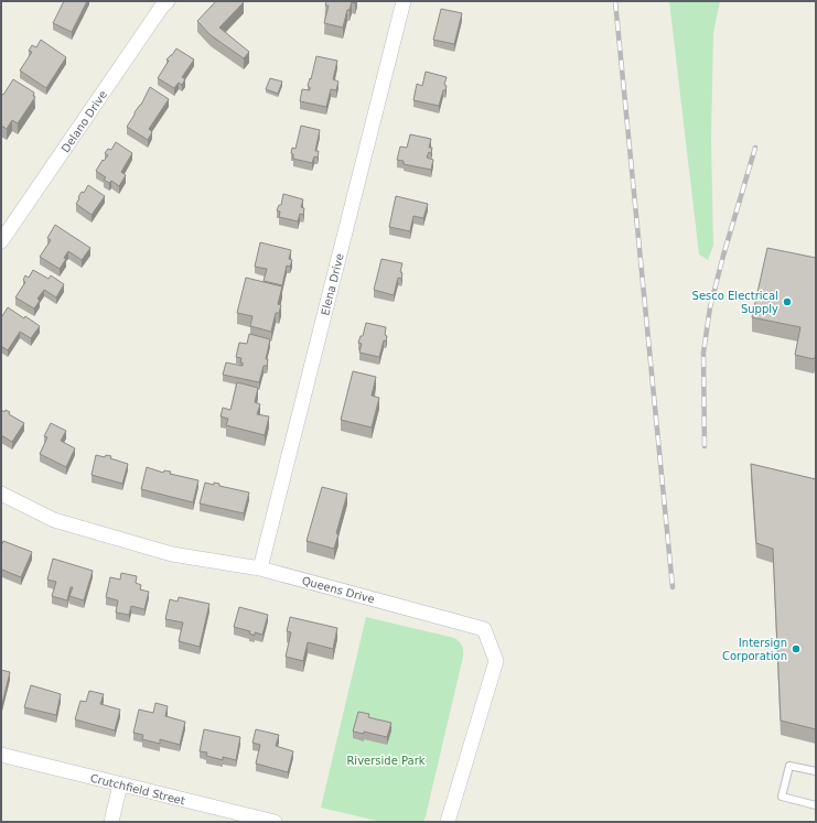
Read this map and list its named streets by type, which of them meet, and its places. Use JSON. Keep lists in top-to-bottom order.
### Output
{
  "streets": {
    "street": [
      "Delano Drive",
      "Elena Drive",
      "Queens Drive",
      "Crutchfield Street"
    ]
  },
  "crossings": [
    ["Elena Drive", "Queens Drive"]
  ],
  "parks": ["Riverside Park"],
  "places": ["Sesco Electrical Supply", "Intersign Corporation"]
}
